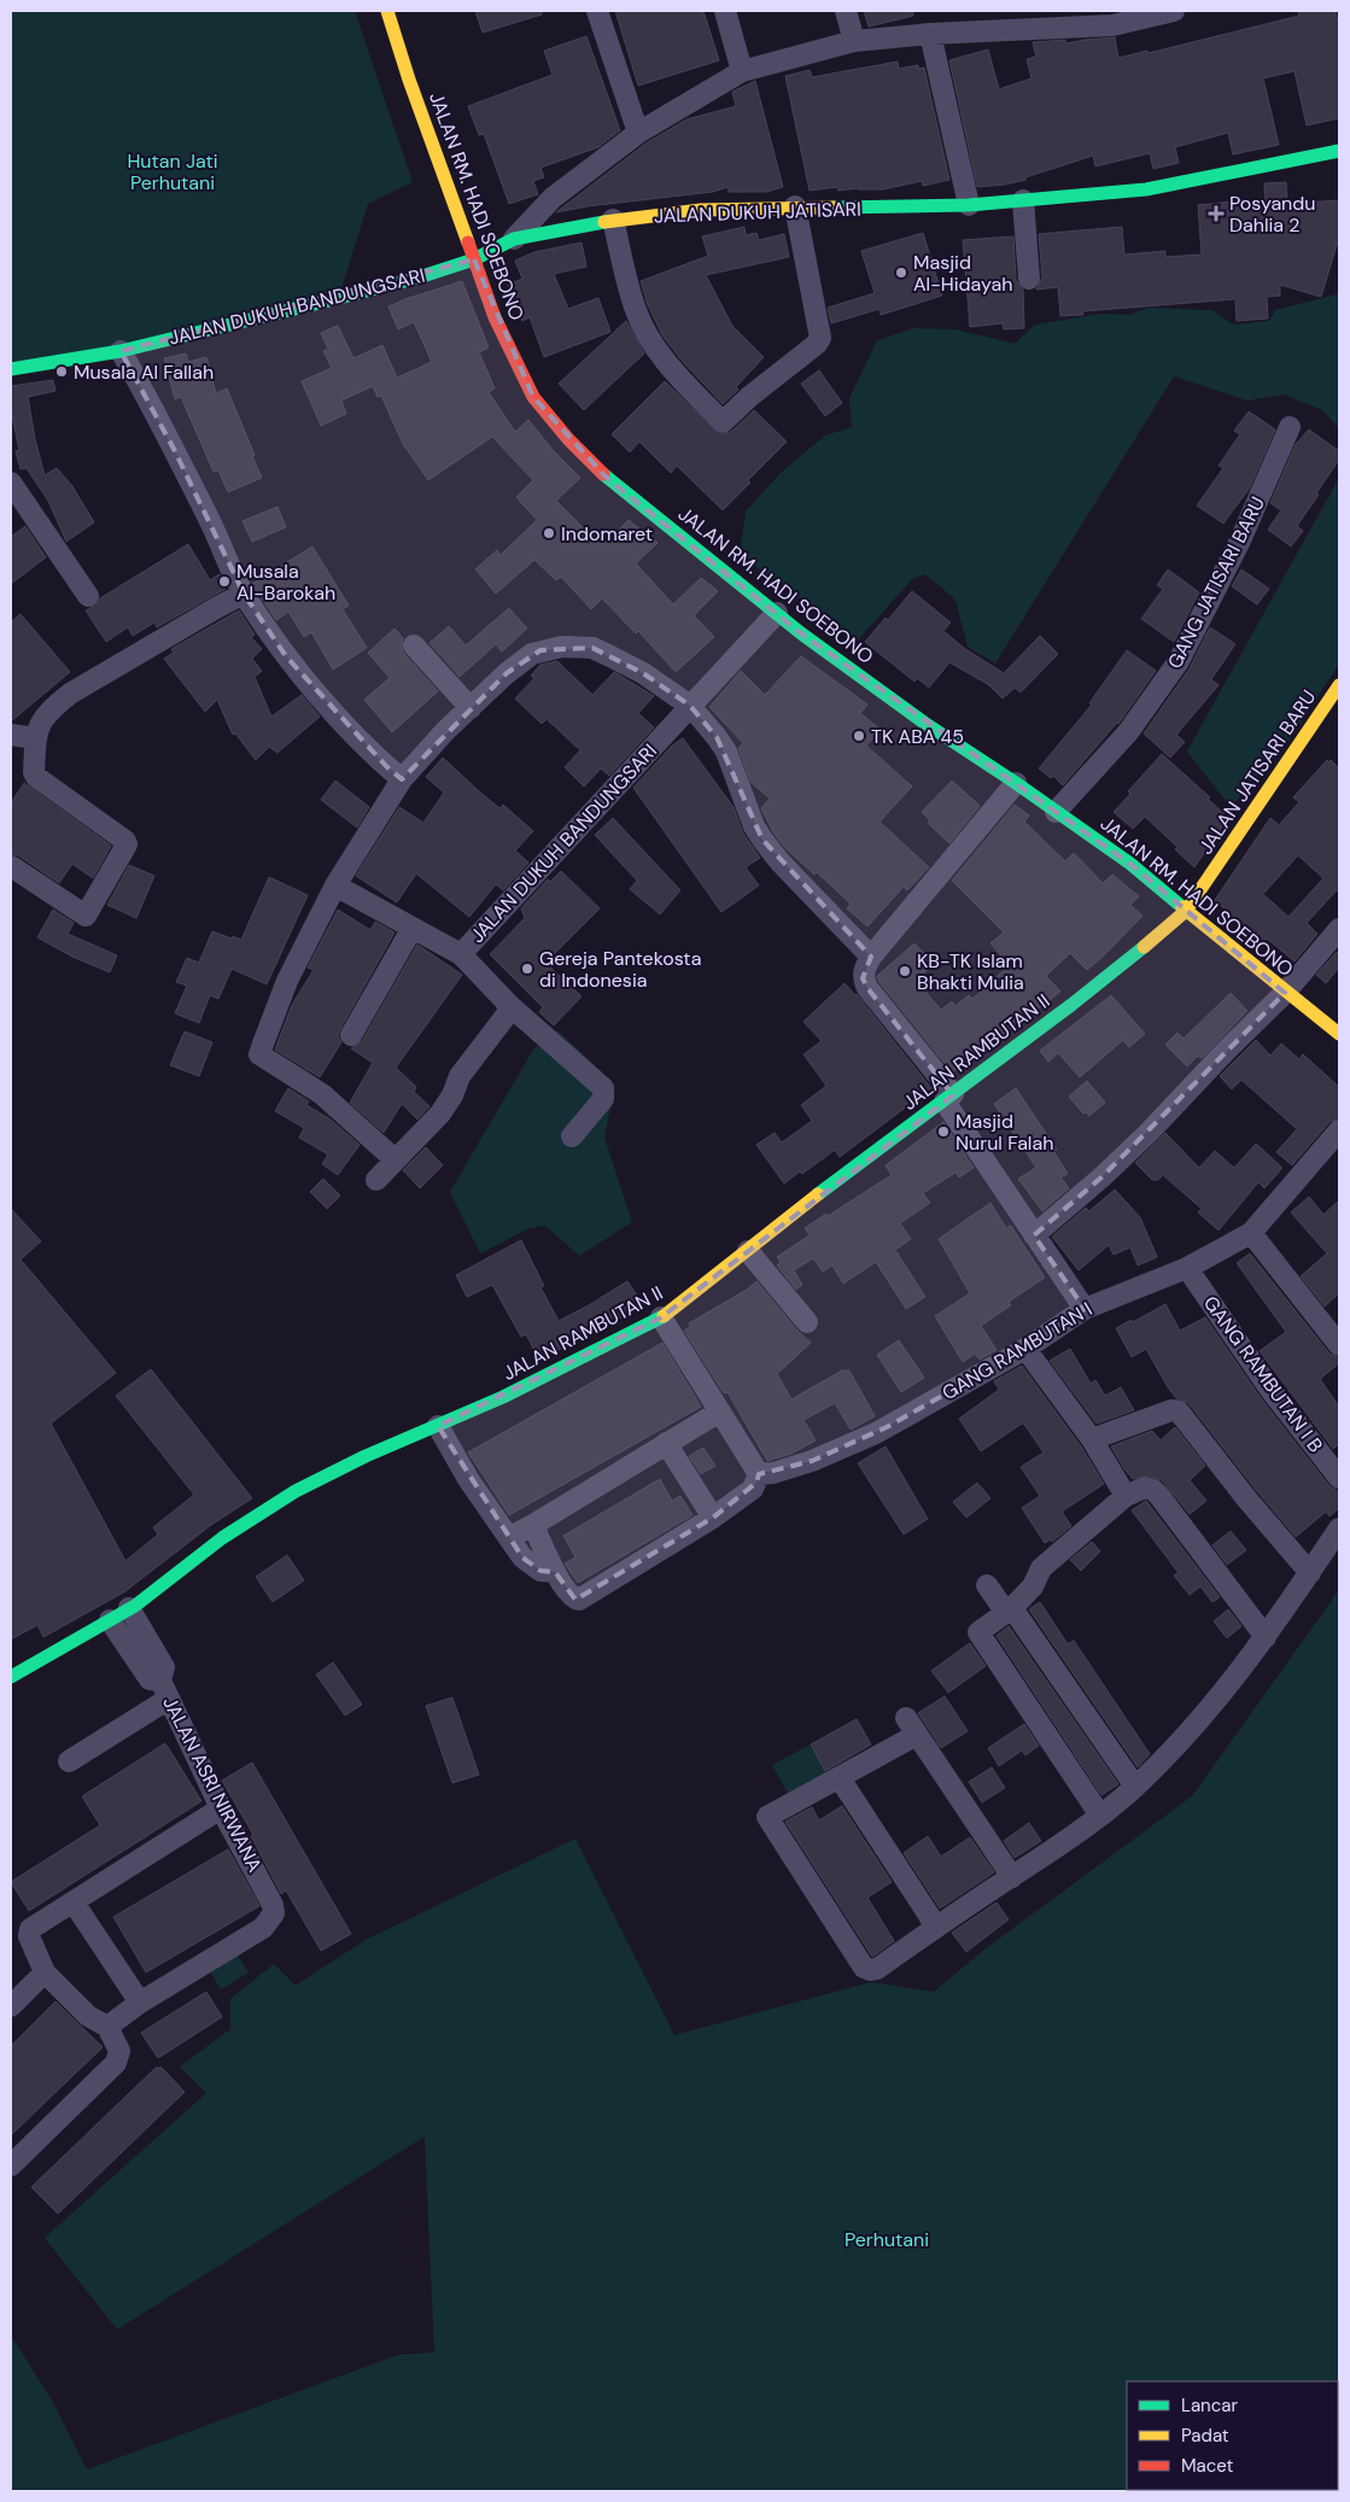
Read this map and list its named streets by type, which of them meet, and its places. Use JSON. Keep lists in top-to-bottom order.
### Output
{
  "streets": {
    "street": [
      "JALAN RM. HADI SOEBONO",
      "JALAN DUKUH JATISARI",
      "JALAN DUKUH BANDUNGSARI",
      "GANG JATISARI BARU",
      "JALAN JATISARI BARU",
      "JALAN RAMBUTAN II",
      "GANG RAMBUTAN I",
      "GANG RAMBUTAN I B",
      "JALAN ASRI NIRWANA"
    ]
  },
  "crossings": [
    ["JALAN RM. HADI SOEBONO", "JALAN DUKUH JATISARI"],
    ["JALAN RM. HADI SOEBONO", "JALAN DUKUH BANDUNGSARI"],
    ["JALAN RM. HADI SOEBONO", "GANG JATISARI BARU"],
    ["JALAN RM. HADI SOEBONO", "JALAN JATISARI BARU"],
    ["JALAN RM. HADI SOEBONO", "JALAN RAMBUTAN II"],
    ["JALAN DUKUH JATISARI", "JALAN DUKUH BANDUNGSARI"],
    ["JALAN JATISARI BARU", "JALAN RAMBUTAN II"],
    ["JALAN RAMBUTAN II", "JALAN ASRI NIRWANA"],
    ["GANG RAMBUTAN I", "GANG RAMBUTAN I B"]
  ],
  "parks": ["Hutan Jati Perhutani", "Perhutani"],
  "places": {
    "health": ["Posyandu Dahlia 2"],
    "other": [
      "Masjid Al-Hidayah",
      "Musala Al Fallah",
      "Indomaret",
      "Musala Al-Barokah",
      "TK ABA 45",
      "Gereja Pantekosta di Indonesia",
      "KB-TK Islam Bhakti Mulia",
      "Masjid Nurul Falah"
    ]
  },
  "legend": ["Lancar", "Padat", "Macet"]
}
